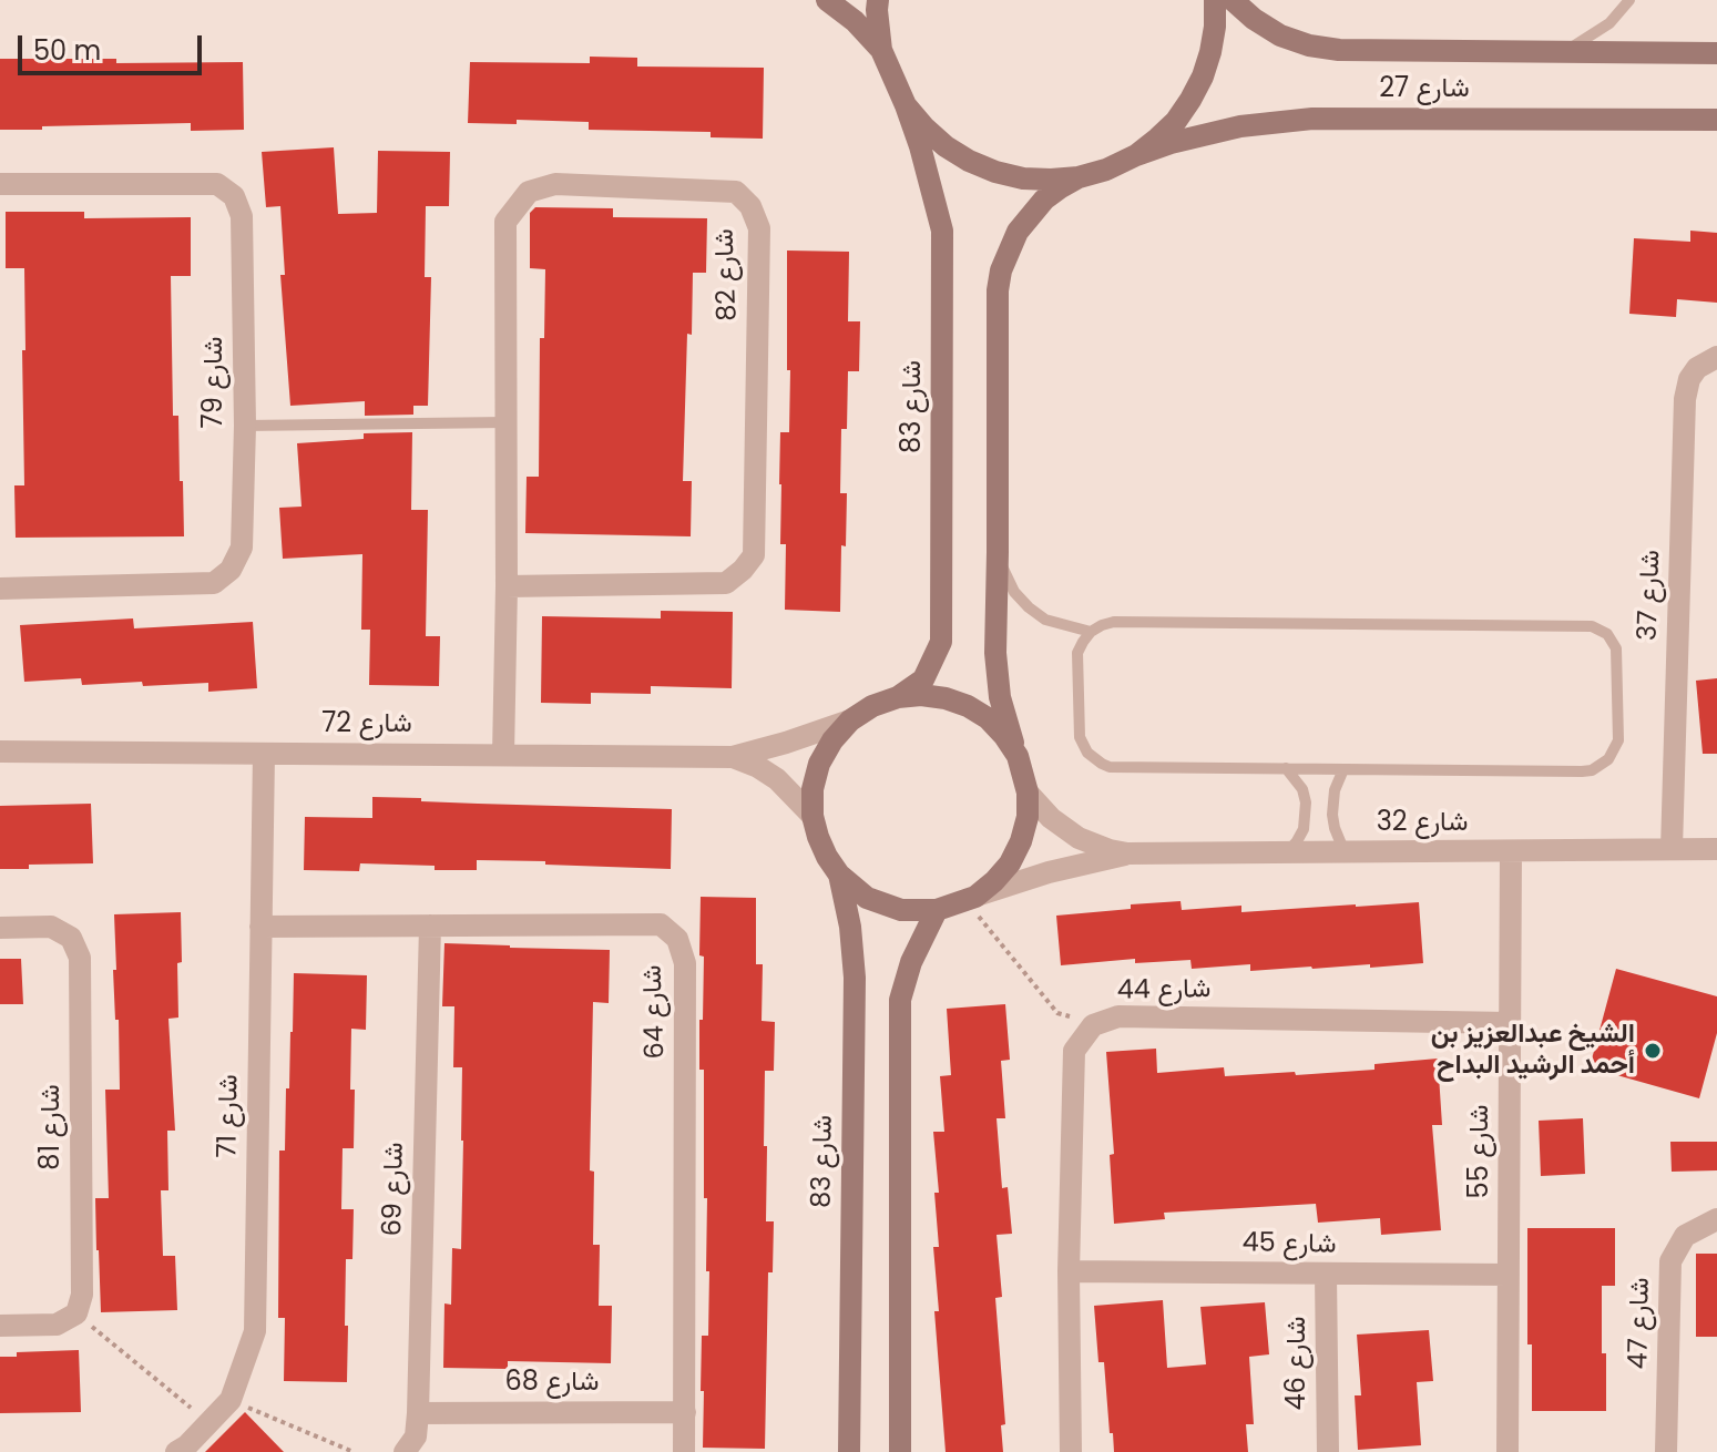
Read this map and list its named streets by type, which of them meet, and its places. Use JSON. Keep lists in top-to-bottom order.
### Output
{
  "streets": {
    "street": [
      "شارع 27",
      "شارع 82",
      "شارع 79",
      "شارع 83",
      "شارع 37",
      "شارع 72",
      "شارع 32",
      "شارع 44",
      "شارع 64",
      "شارع 71",
      "شارع 81",
      "شارع 55",
      "شارع 69",
      "شارع 45",
      "شارع 47",
      "شارع 46",
      "شارع 68"
    ]
  },
  "crossings": [
    ["شارع 82", "شارع 72"],
    ["شارع 83", "شارع 72"],
    ["شارع 83", "شارع 32"],
    ["شارع 37", "شارع 32"],
    ["شارع 72", "شارع 32"],
    ["شارع 72", "شارع 71"],
    ["شارع 32", "شارع 55"],
    ["شارع 44", "شارع 55"],
    ["شارع 44", "شارع 45"],
    ["شارع 64", "شارع 71"],
    ["شارع 64", "شارع 69"],
    ["شارع 64", "شارع 68"],
    ["شارع 55", "شارع 45"],
    ["شارع 69", "شارع 68"],
    ["شارع 45", "شارع 46"]
  ],
  "places": ["الشيخ عبدالعزيز بن أحمد الرشيد البداح"],
  "scale_bar": "50 m"
}
